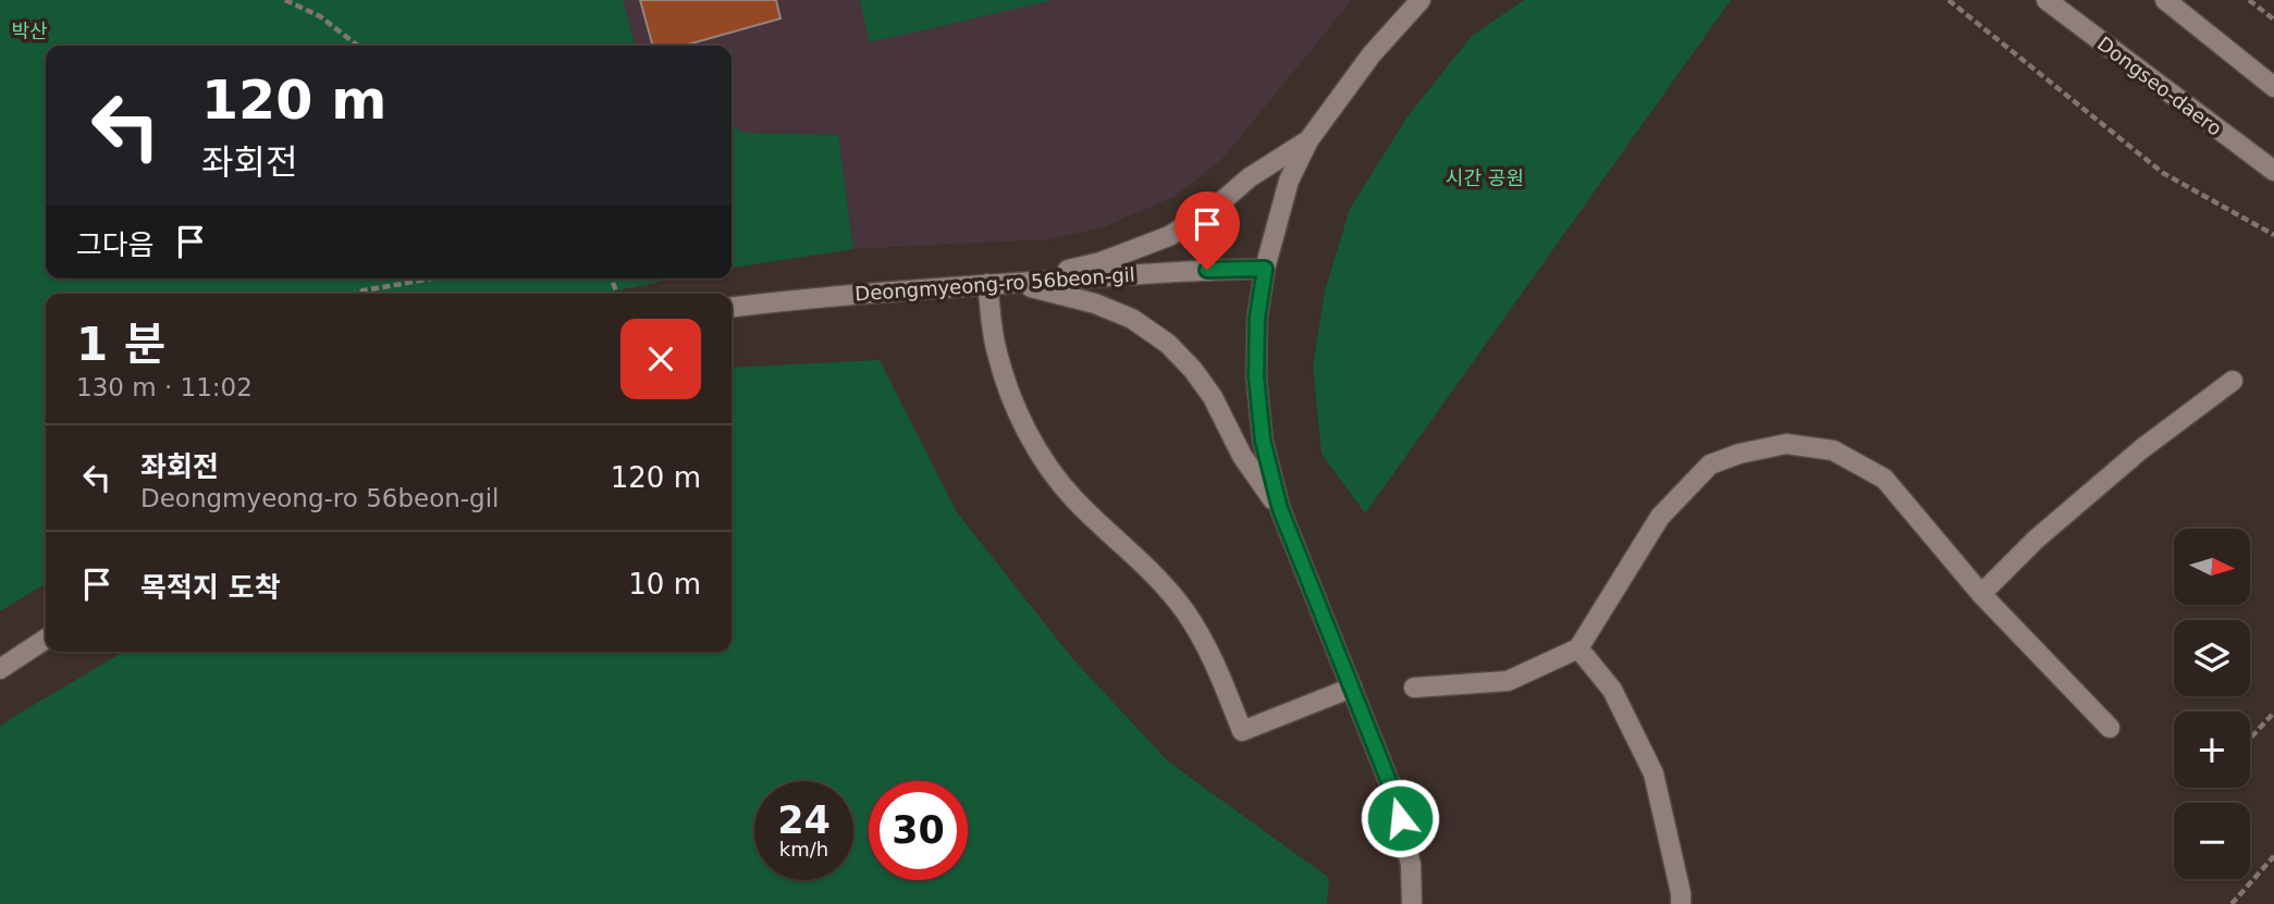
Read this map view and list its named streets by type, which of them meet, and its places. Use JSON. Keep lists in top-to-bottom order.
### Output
{
  "streets": {
    "street": ["Dongseo-daero", "Deongmyeong-ro 56beon-gil"]
  },
  "parks": ["박산", "시간 공원"],
  "north": "right",
  "page": {
    "turn": ["120 m", "좌회전"],
    "then": "그다음",
    "heading": ["1 분", "130 m · 11:02"],
    "list": [
      {
        "name": "좌회전",
        "note": "Deongmyeong-ro 56beon-gil",
        "value": "120 m"
      },
      {
        "name": "목적지 도착",
        "value": "10 m"
      }
    ],
    "map_buttons": ["+", "−"],
    "speed": "24 km/h",
    "limit": "30"
  }
}
